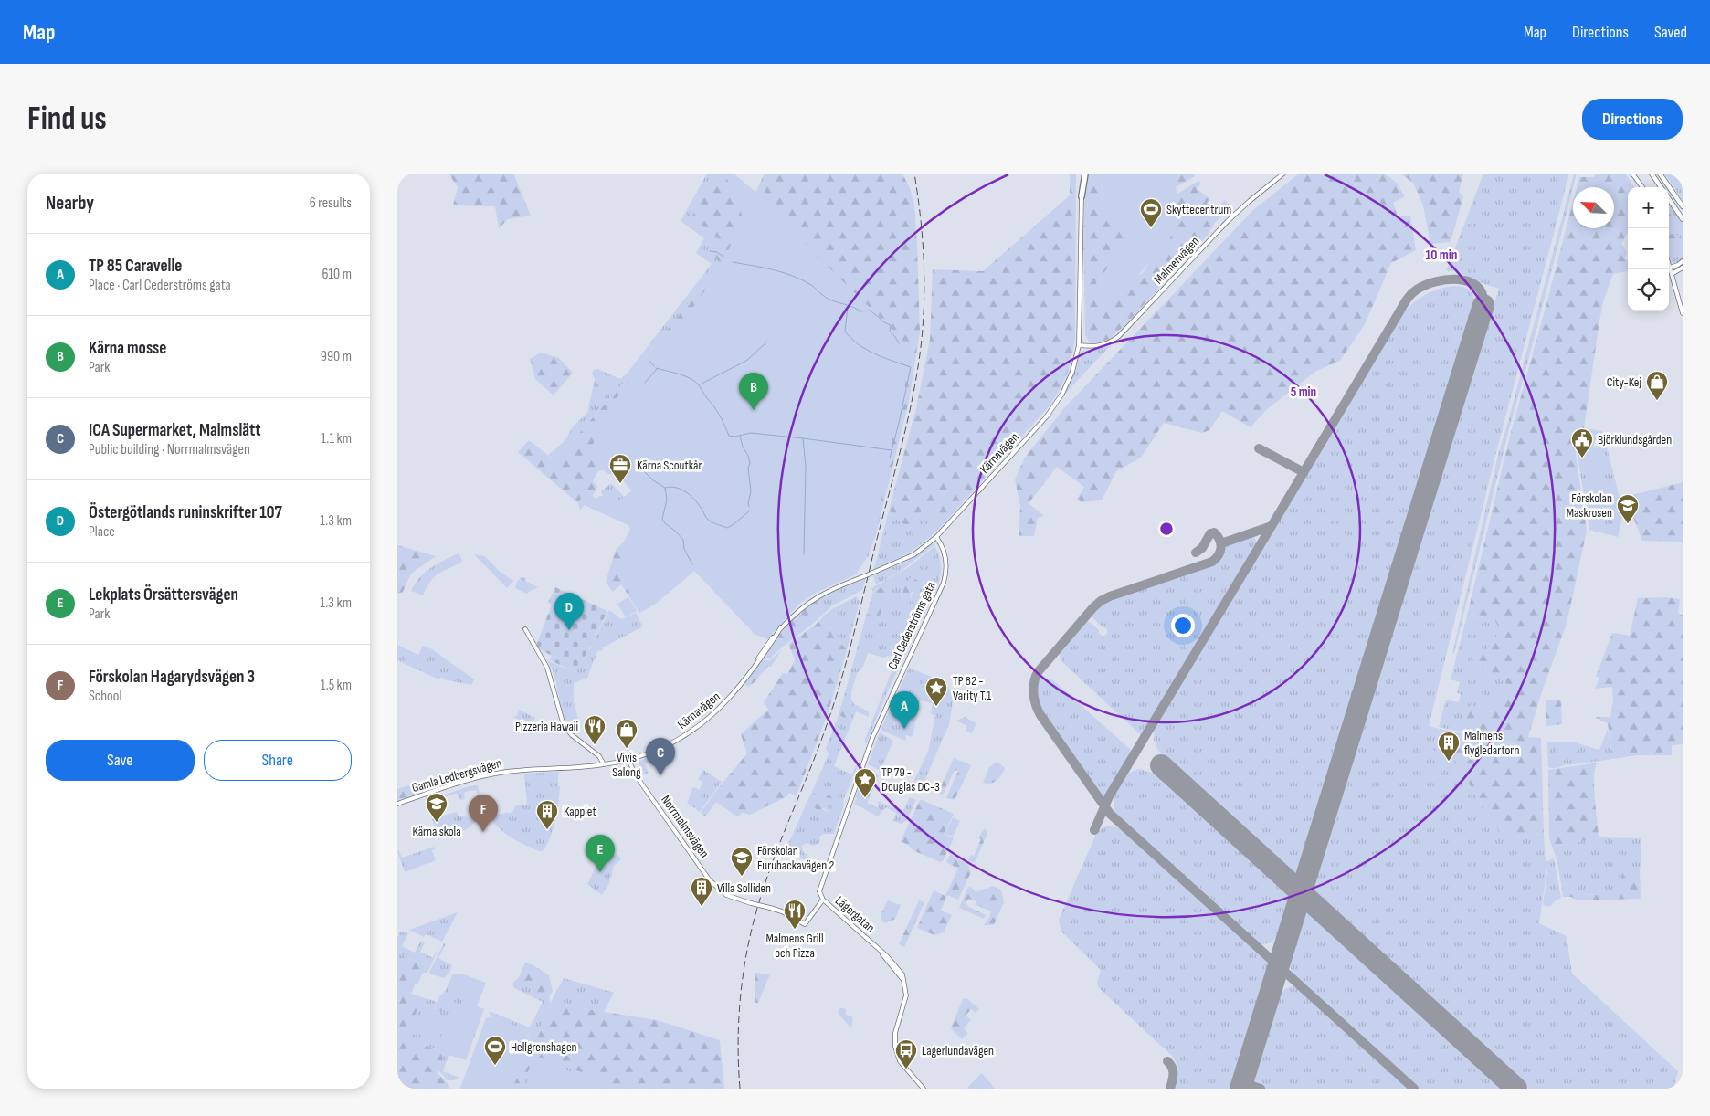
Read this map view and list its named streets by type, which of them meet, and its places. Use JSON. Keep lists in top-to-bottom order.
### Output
{
  "streets": {
    "street": [
      "Malmenvägen",
      "Kärnavägen",
      "Carl Cederströms gata",
      "Gamla Ledbergsvägen",
      "Norrmalmsvägen",
      "Lägergatan"
    ]
  },
  "crossings": [
    ["Malmenvägen", "Kärnavägen"],
    ["Kärnavägen", "Carl Cederströms gata"],
    ["Kärnavägen", "Norrmalmsvägen"],
    ["Carl Cederströms gata", "Norrmalmsvägen"],
    ["Carl Cederströms gata", "Lägergatan"],
    ["Norrmalmsvägen", "Lägergatan"]
  ],
  "places": {
    "sports": ["Skyttecentrum", "Hellgrenshagen"],
    "shop": ["City-Kej", "Vivis Salong"],
    "public building": ["Björklundsgården"],
    "office": ["Kärna Scoutkår"],
    "school or university": ["Förskolan Maskrosen", "Kärna skola", "Förskolan Furubackavägen 2"],
    "place": ["TP 82 - Varity T.1", "TP 79 - Douglas DC-3"],
    "restaurant": ["Pizzeria Hawaii", "Malmens Grill och Pizza"],
    "building": ["Malmens flygledartorn", "Kapplet", "Villa Solliden"],
    "bus stop": ["Lagerlundavägen"]
  },
  "north": "top left",
  "page": {
    "header": "Map",
    "nav": ["Map", "Directions", "Saved"],
    "buttons": [
      "Directions",
      ["Save", "Share"]
    ],
    "title": "Find us",
    "heading": ["Nearby", "6 results"],
    "map_buttons": ["+", "−"],
    "list": [
      {
        "mark": "A",
        "name": "TP 85 Caravelle",
        "note": "Place · Carl Cederströms gata",
        "value": "610 m"
      },
      {
        "mark": "B",
        "name": "Kärna mosse",
        "note": "Park",
        "value": "990 m"
      },
      {
        "mark": "C",
        "name": "ICA Supermarket, Malmslätt",
        "note": "Public building · Norrmalmsvägen",
        "value": "1.1 km"
      },
      {
        "mark": "D",
        "name": "Östergötlands runinskrifter 107",
        "note": "Place",
        "value": "1.3 km"
      },
      {
        "mark": "E",
        "name": "Lekplats Örsättersvägen",
        "note": "Park",
        "value": "1.3 km"
      },
      {
        "mark": "F",
        "name": "Förskolan Hagarydsvägen 3",
        "note": "School",
        "value": "1.5 km"
      }
    ],
    "pins": [
      "B",
      "D",
      "A",
      "C",
      "F",
      "E"
    ]
  },
  "rings": ["10 min", "5 min"]
}
